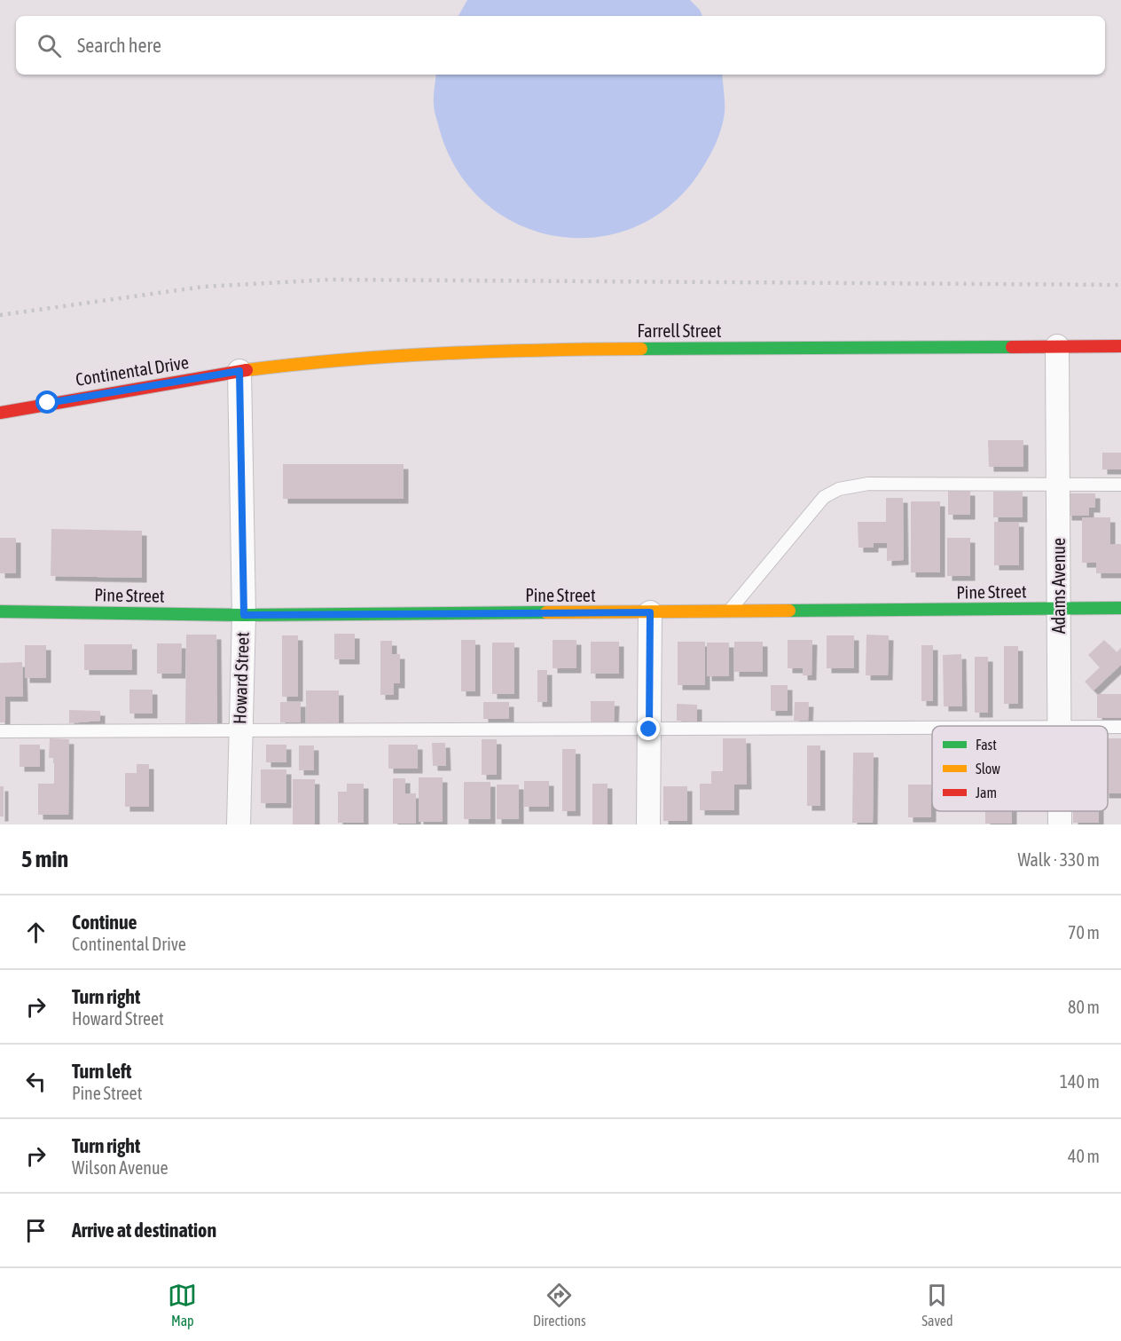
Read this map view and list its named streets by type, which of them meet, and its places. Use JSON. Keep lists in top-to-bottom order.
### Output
{
  "streets": {
    "main road": ["Farrell Street", "Continental Drive", "Pine Street"],
    "street": ["Adams Avenue", "Howard Street"]
  },
  "crossings": [
    ["Farrell Street", "Continental Drive"],
    ["Farrell Street", "Adams Avenue"],
    ["Farrell Street", "Howard Street"],
    ["Continental Drive", "Howard Street"],
    ["Adams Avenue", "Pine Street"],
    ["Pine Street", "Howard Street"]
  ],
  "legend": ["Fast", "Slow", "Jam"],
  "page": {
    "search": "Search here",
    "heading": ["5 min", "Walk · 330 m"],
    "list": [
      ["Continue", "Continental Drive", "70 m"],
      ["Turn right", "Howard Street", "80 m"],
      ["Turn left", "Pine Street", "140 m"],
      ["Turn right", "Wilson Avenue", "40 m"],
      "Arrive at destination"
    ],
    "nav": ["Map", "Directions", "Saved"]
  }
}
